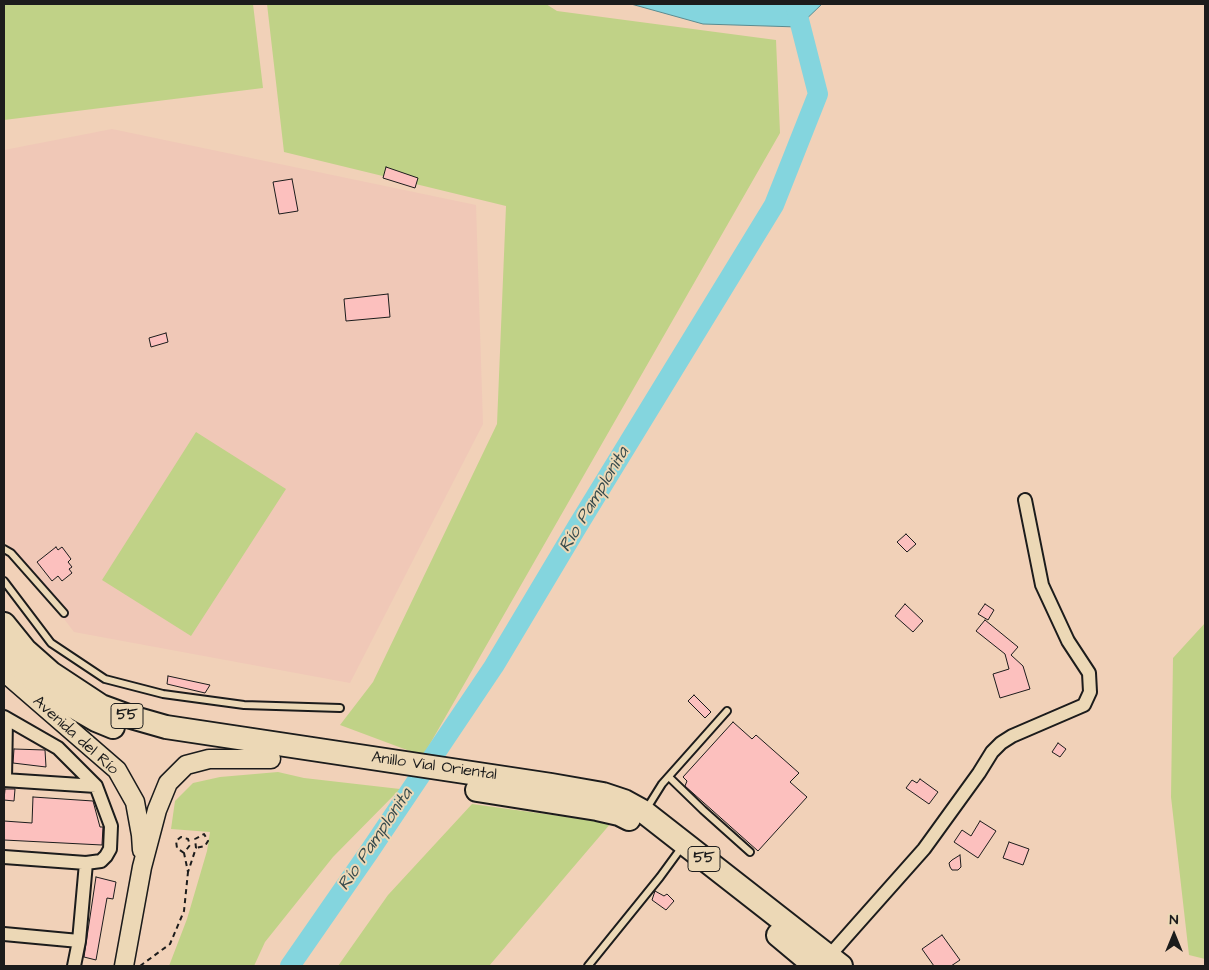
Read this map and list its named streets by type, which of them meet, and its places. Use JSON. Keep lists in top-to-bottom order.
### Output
{
  "streets": {
    "highway": ["55", "Anillo Vial Oriental"],
    "main road": ["Avenida del Río"]
  },
  "crossings": [
    ["Avenida del Río", "Anillo Vial Oriental"]
  ],
  "water": ["Río Pamplonita"],
  "north": "top"
}
